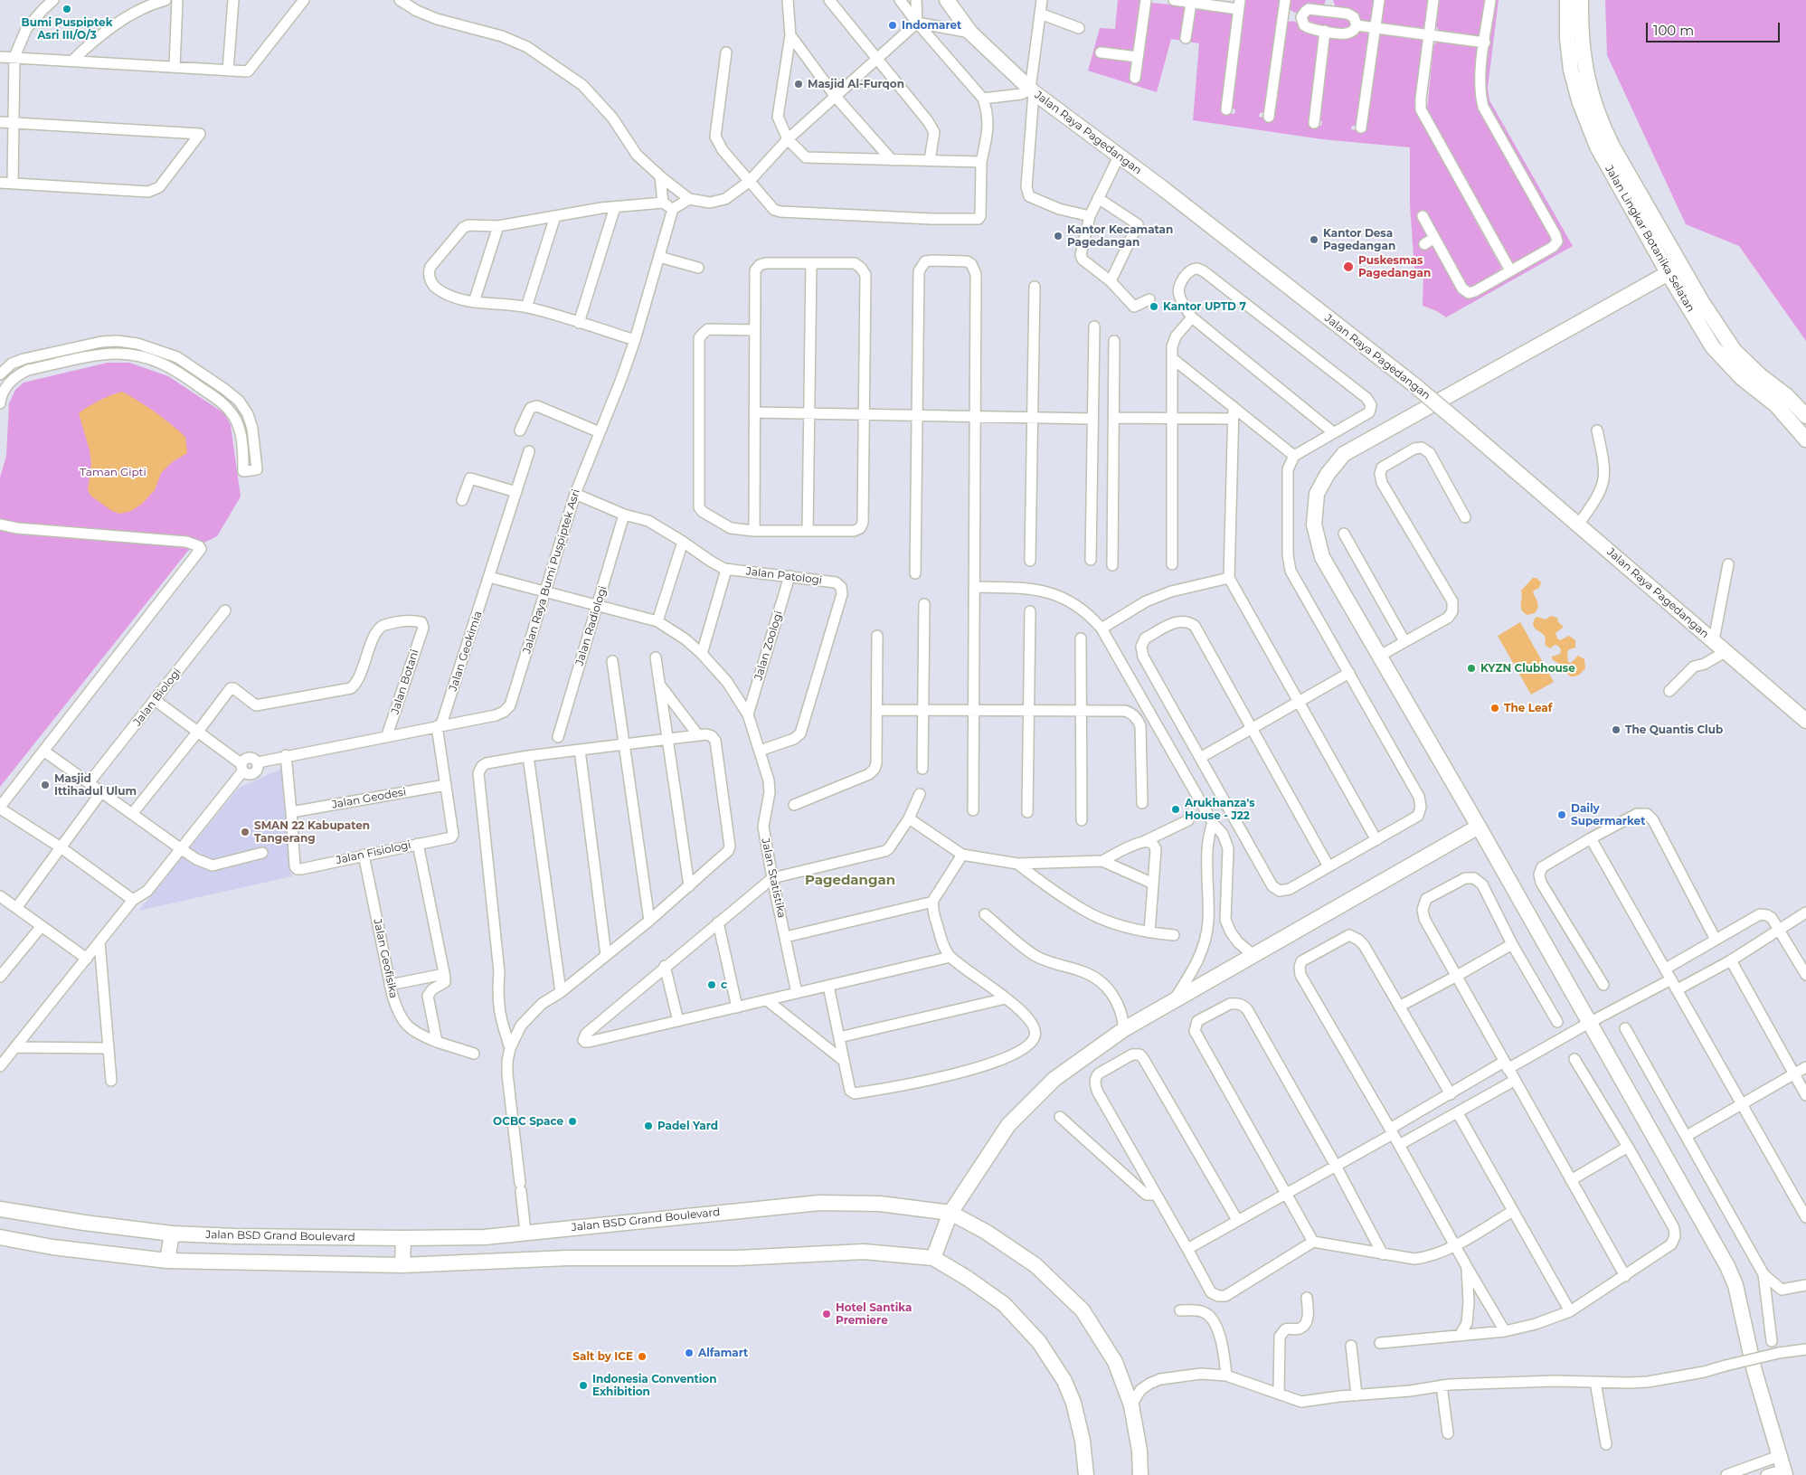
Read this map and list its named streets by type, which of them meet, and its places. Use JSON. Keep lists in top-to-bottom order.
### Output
{
  "streets": {
    "street": [
      "Jalan Raya Pagedangan",
      "Jalan Lingkar Botanika Selatan",
      "Jalan Raya Bumi Puspiptek Asri",
      "Jalan Patologi",
      "Jalan Radiologi",
      "Jalan Zoologi",
      "Jalan Geokimia",
      "Jalan Botani",
      "Jalan Biologi",
      "Jalan Geodesi",
      "Jalan Fisiologi",
      "Jalan Statistika",
      "Jalan Geofisika",
      "Jalan BSD Grand Boulevard"
    ]
  },
  "crossings": [
    ["Jalan Raya Bumi Puspiptek Asri", "Jalan Patologi"],
    ["Jalan Raya Bumi Puspiptek Asri", "Jalan Geokimia"],
    ["Jalan Raya Bumi Puspiptek Asri", "Jalan Botani"],
    ["Jalan Raya Bumi Puspiptek Asri", "Jalan Fisiologi"],
    ["Jalan Raya Bumi Puspiptek Asri", "Jalan Statistika"],
    ["Jalan Patologi", "Jalan Radiologi"],
    ["Jalan Patologi", "Jalan Zoologi"],
    ["Jalan Patologi", "Jalan Statistika"],
    ["Jalan Radiologi", "Jalan Statistika"],
    ["Jalan Zoologi", "Jalan Statistika"],
    ["Jalan Geokimia", "Jalan Fisiologi"],
    ["Jalan Geodesi", "Jalan Fisiologi"],
    ["Jalan Fisiologi", "Jalan Geofisika"]
  ],
  "districts": ["Pagedangan"],
  "parks": ["Taman Gipti"],
  "places": [
    "Bumi Puspiptek Asri III/O/3",
    "Indomaret",
    "Masjid Al-Furqon",
    "Kantor Kecamatan Pagedangan",
    "Kantor Desa Pagedangan",
    "Puskesmas Pagedangan",
    "Kantor UPTD 7",
    "KYZN Clubhouse",
    "The Leaf",
    "The Quantis Club",
    "Masjid Ittihadul Ulum",
    "Arukhanza's House - J22",
    "Daily Supermarket",
    "SMAN 22 Kabupaten Tangerang",
    "c",
    "OCBC Space",
    "Padel Yard",
    "Hotel Santika Premiere",
    "Alfamart",
    "Salt by ICE",
    "Indonesia Convention Exhibition"
  ],
  "scale_bar": "100 m"
}
